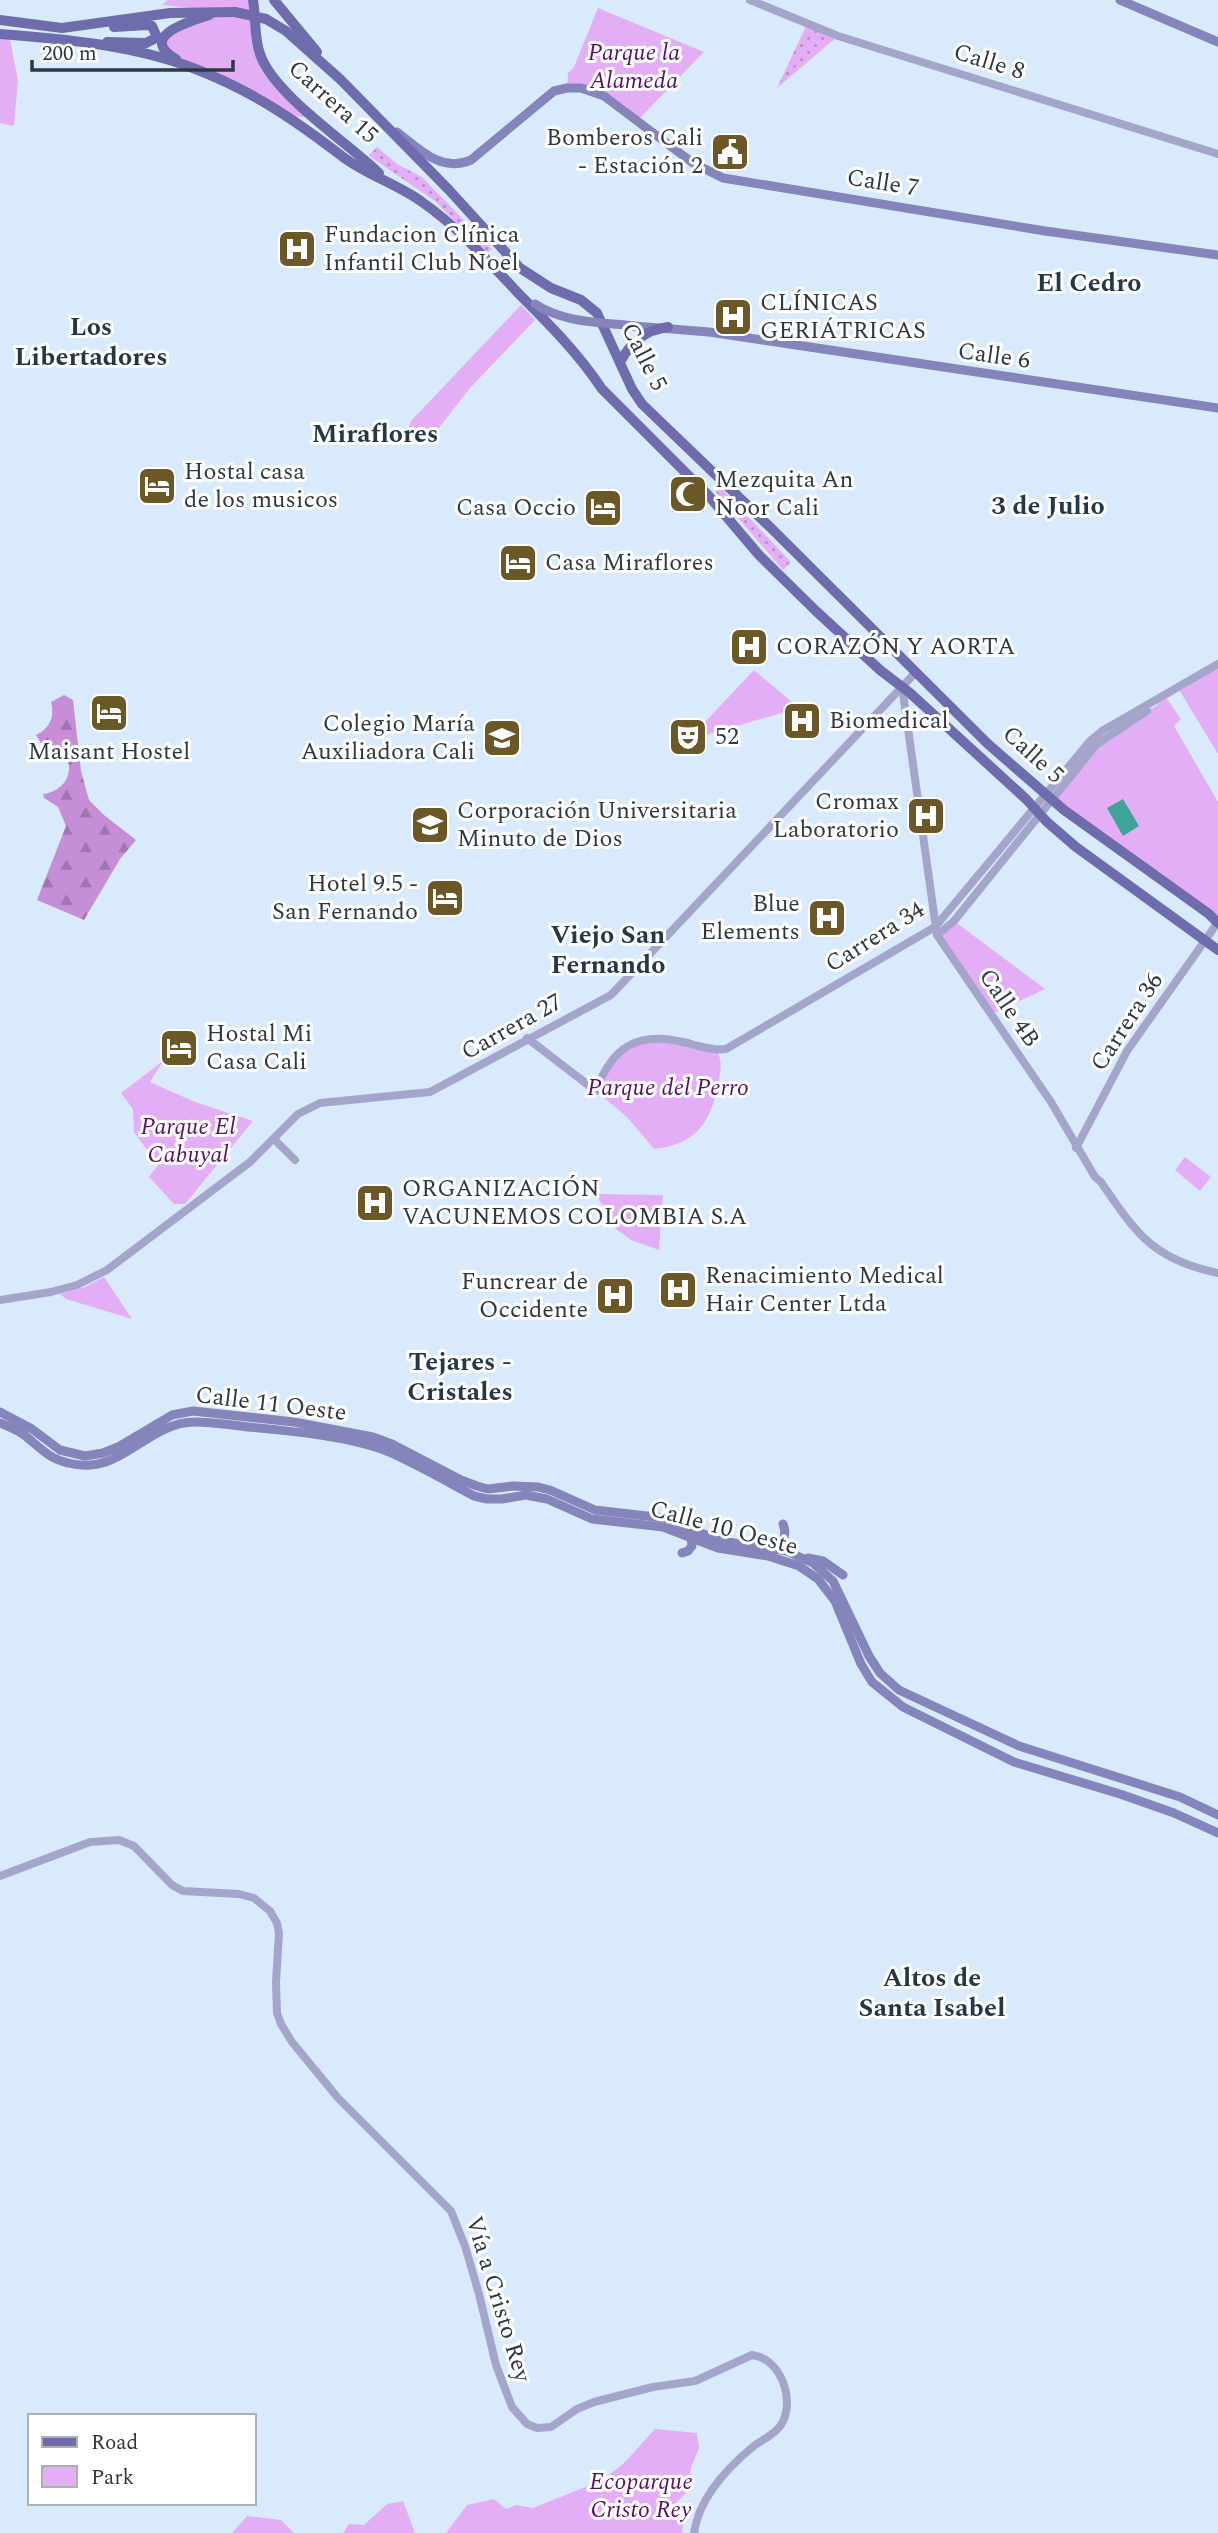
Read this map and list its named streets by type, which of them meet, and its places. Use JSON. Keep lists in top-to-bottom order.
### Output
{
  "streets": {
    "main road": [
      "Carrera 15",
      "Calle 7",
      "Calle 6",
      "Calle 5",
      "Calle 11 Oeste",
      "Calle 10 Oeste"
    ],
    "street": [
      "Calle 8",
      "Carrera 34",
      "Calle 4B",
      "Carrera 36",
      "Carrera 27",
      "Vía a Cristo Rey"
    ]
  },
  "crossings": [
    ["Carrera 15", "Calle 5"],
    ["Calle 7", "Calle 5"],
    ["Calle 6", "Calle 5"],
    ["Calle 5", "Carrera 34"],
    ["Calle 5", "Calle 4B"],
    ["Calle 5", "Carrera 36"],
    ["Calle 5", "Carrera 27"],
    ["Carrera 34", "Calle 4B"],
    ["Carrera 34", "Carrera 27"],
    ["Calle 4B", "Carrera 36"],
    ["Calle 4B", "Carrera 27"],
    ["Calle 11 Oeste", "Calle 10 Oeste"]
  ],
  "districts": [
    "El Cedro",
    "Los Libertadores",
    "Miraflores",
    "3 de Julio",
    "Viejo San Fernando",
    "Tejares - Cristales",
    "Altos de Santa Isabel"
  ],
  "parks": [
    "Parque la Alameda",
    "Parque del Perro",
    "Parque El Cabuyal",
    "Ecoparque Cristo Rey"
  ],
  "places": {
    "public building": ["Bomberos Cali - Estación 2"],
    "hospital": [
      "Fundacion Clínica Infantil Club Noel",
      "CLÍNICAS GERIÁTRICAS",
      "CORAZÓN Y AORTA",
      "Biomedical",
      "Cromax Laboratorio",
      "Blue Elements",
      "ORGANIZACIÓN VACUNEMOS COLOMBIA S.A",
      "Renacimiento Medical Hair Center Ltda",
      "Funcrear de Occidente"
    ],
    "hotel": [
      "Hostal casa de los musicos",
      "Casa Occio",
      "Casa Miraflores",
      "Maisant Hostel",
      "Hotel 9.5 - San Fernando",
      "Hostal Mi Casa Cali"
    ],
    "mosque": ["Mezquita An Noor Cali"],
    "theatre": ["52"],
    "school or university": ["Colegio María Auxiliadora Cali", "Corporación Universitaria Minuto de Dios"]
  },
  "legend": ["Road", "Park"],
  "scale_bar": "200 m"
}
